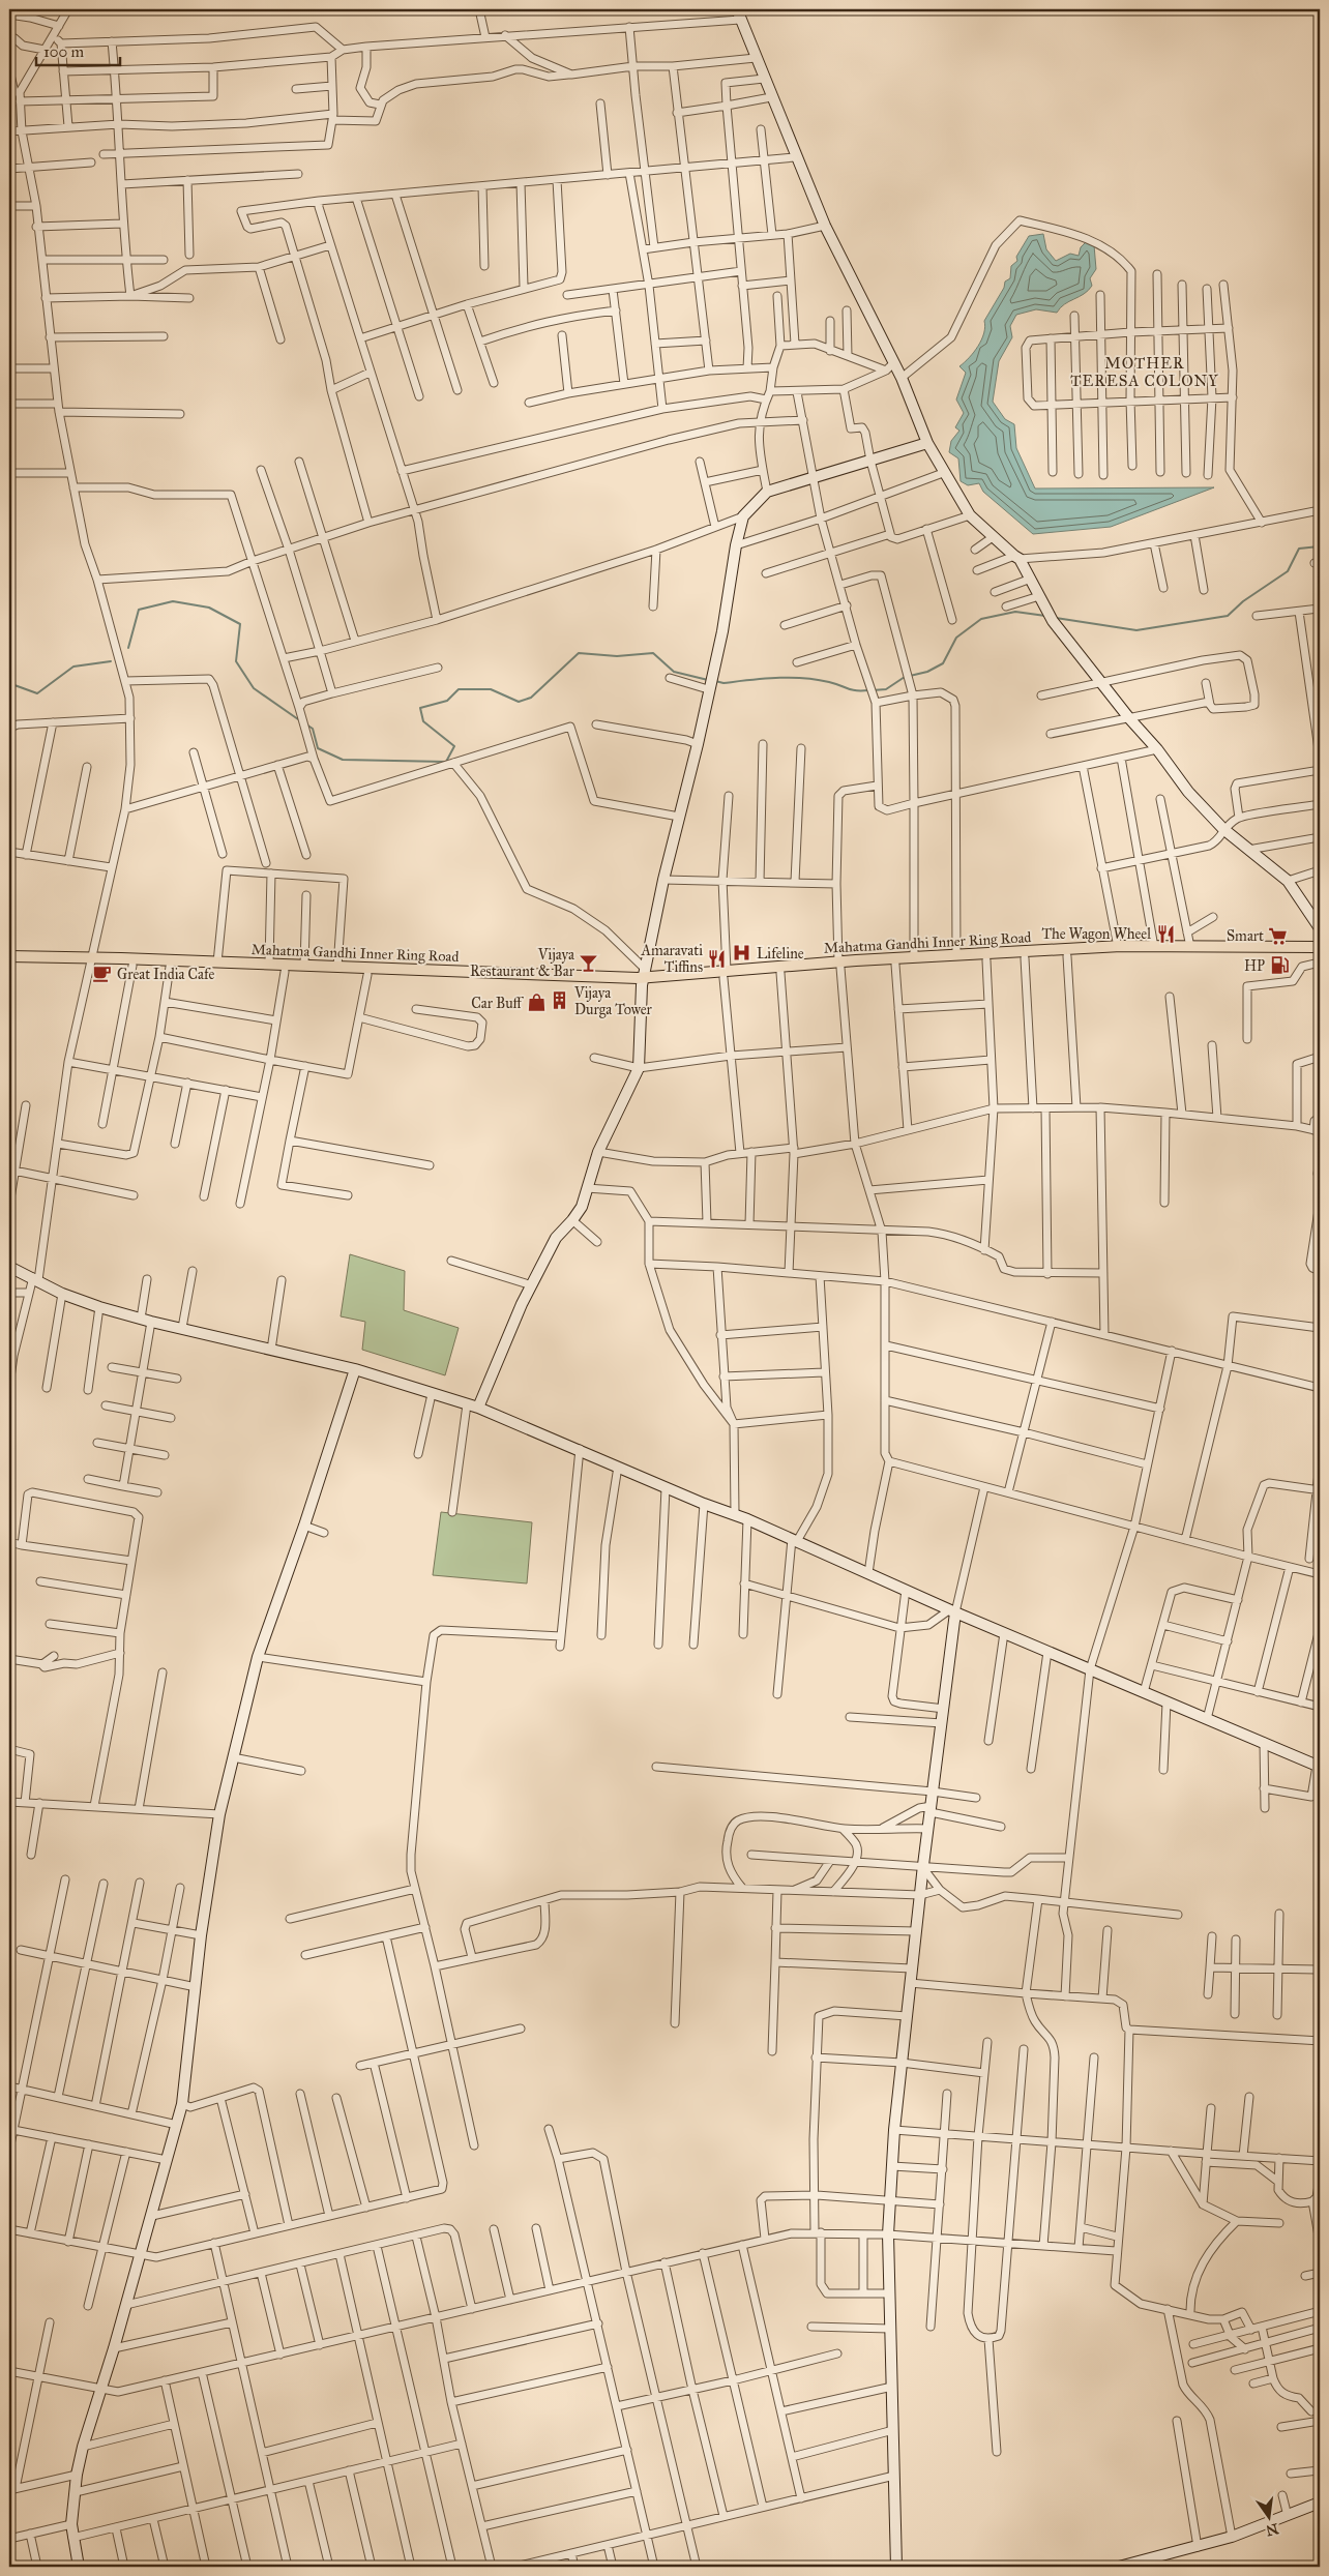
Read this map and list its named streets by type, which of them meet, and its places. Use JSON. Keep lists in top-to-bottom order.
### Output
{
  "streets": {
    "main road": ["Mahatma Gandhi Inner Ring Road"]
  },
  "districts": ["MOTHER TERESA COLONY"],
  "places": {
    "restaurant": ["The Wagon Wheel", "Amaravati Tiffins"],
    "supermarket": ["Smart"],
    "hospital": ["Lifeline"],
    "bar": ["Vijaya Restaurant & Bar"],
    "fuel station": ["HP"],
    "cafe": ["Great India Cafe"],
    "building": ["Vijaya Durga Tower"],
    "shop": ["Car Buff"]
  },
  "scale_bar": "100 m",
  "north": "bottom"
}
